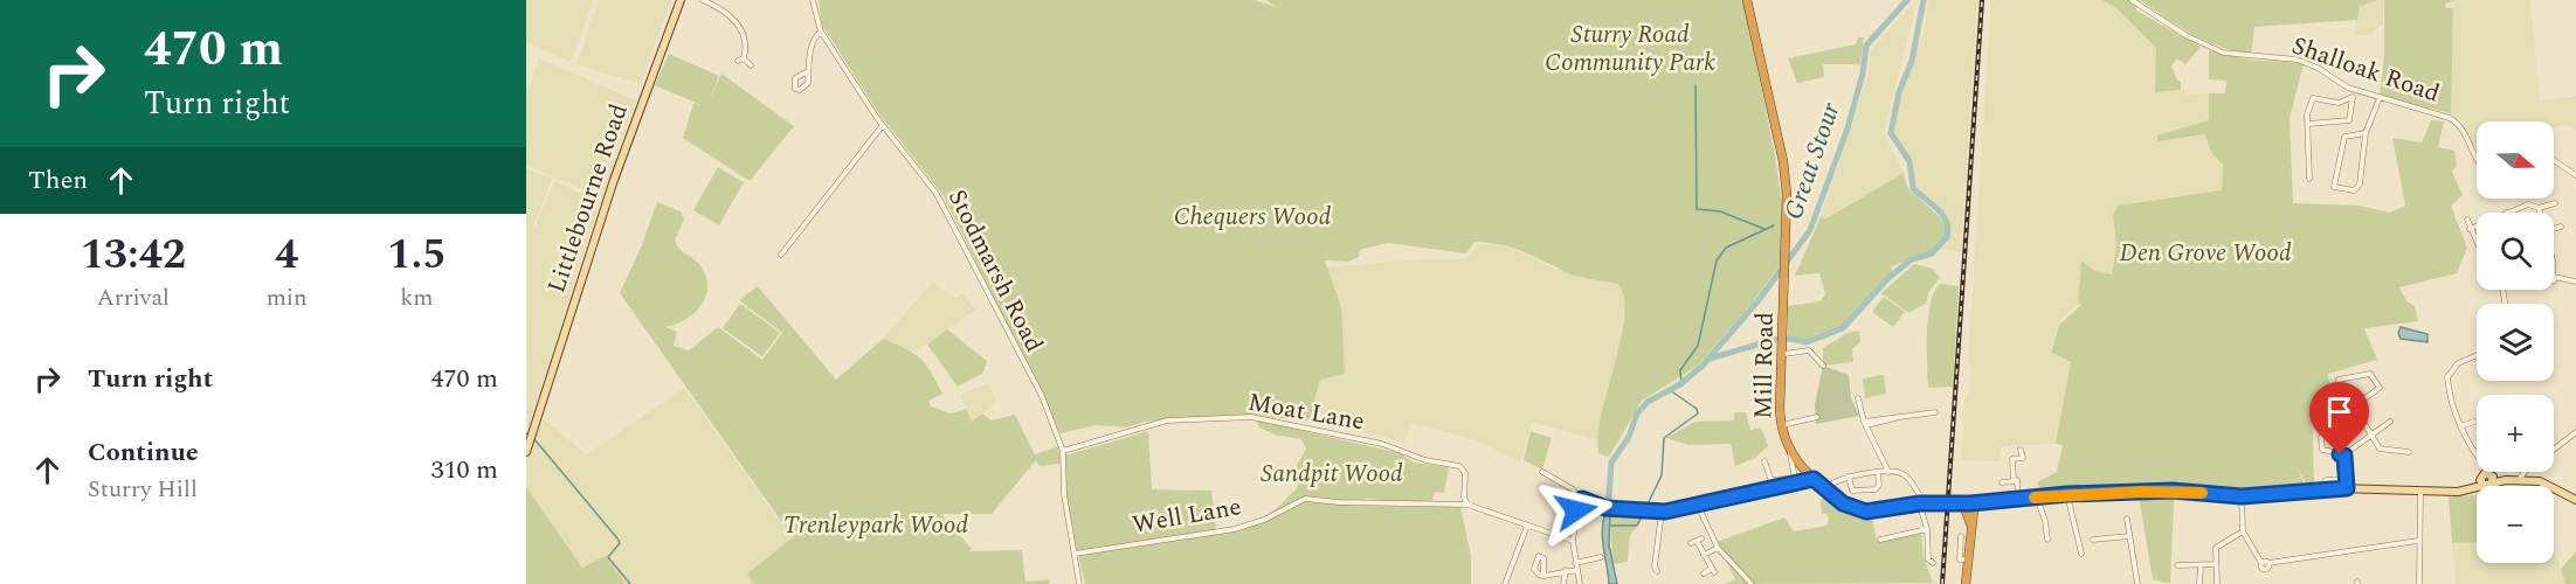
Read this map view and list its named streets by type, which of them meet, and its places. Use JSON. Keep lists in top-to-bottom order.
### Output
{
  "streets": {
    "highway": ["Mill Road"],
    "main road": ["Littlebourne Road"],
    "street": [
      "Shalloak Road",
      "Stodmarsh Road",
      "Moat Lane",
      "Well Lane"
    ]
  },
  "crossings": [
    ["Stodmarsh Road", "Moat Lane"],
    ["Stodmarsh Road", "Well Lane"],
    ["Moat Lane", "Well Lane"]
  ],
  "water": ["Great Stour"],
  "parks": [
    "Sturry Road Community Park",
    "Chequers Wood",
    "Den Grove Wood",
    "Sandpit Wood",
    "Trenleypark Wood"
  ],
  "north": "right",
  "page": {
    "turn": ["470 m", "Turn right"],
    "map_buttons": ["+", "−"],
    "then": "Then",
    "eta": [
      "13:42",
      "Arrival",
      "4",
      "min",
      "1.5",
      "km"
    ],
    "list": [
      {
        "name": "Turn right",
        "value": "470 m"
      },
      {
        "name": "Continue",
        "note": "Sturry Hill",
        "value": "310 m"
      }
    ]
  }
}
